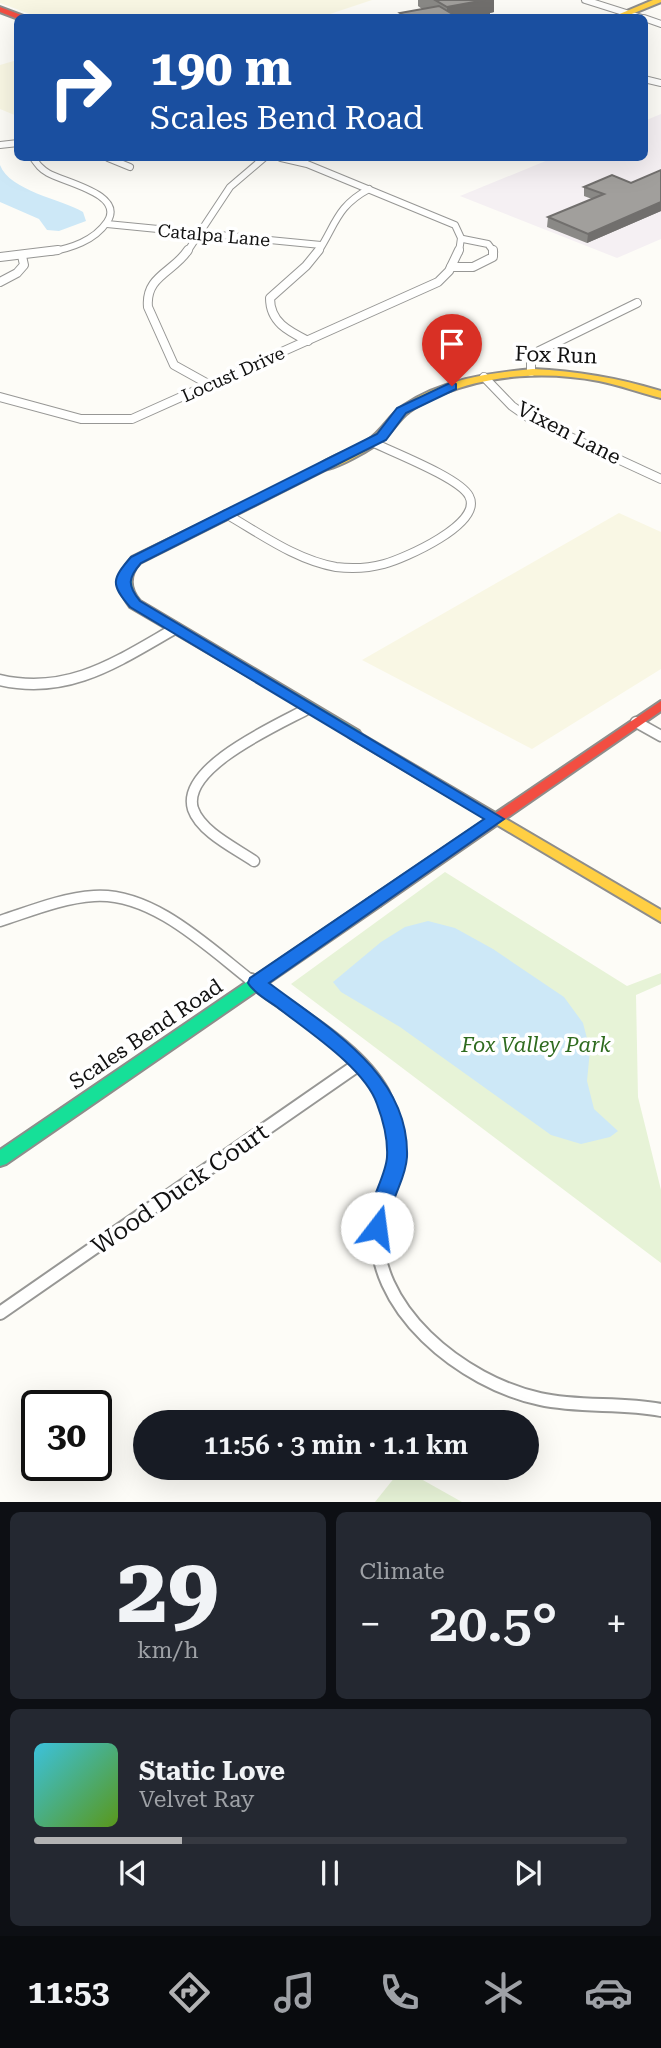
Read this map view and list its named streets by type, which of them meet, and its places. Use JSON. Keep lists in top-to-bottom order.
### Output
{
  "streets": {
    "street": [
      "Catalpa Lane",
      "Fox Run",
      "Locust Drive",
      "Vixen Lane",
      "Scales Bend Road",
      "Wood Duck Court"
    ]
  },
  "crossings": [
    ["Fox Run", "Vixen Lane"]
  ],
  "parks": ["Fox Valley Park"],
  "page": {
    "turn": ["190 m", "Scales Bend Road"],
    "limit": "30",
    "trip": "11:56 · 3 min · 1.1 km",
    "tile": [
      ["29", "km/h"],
      "Climate"
    ],
    "heat": ["−", "20.5°", "+"],
    "song": ["Static Love", "Velvet Ray"],
    "tabs": "11:53"
  }
}
